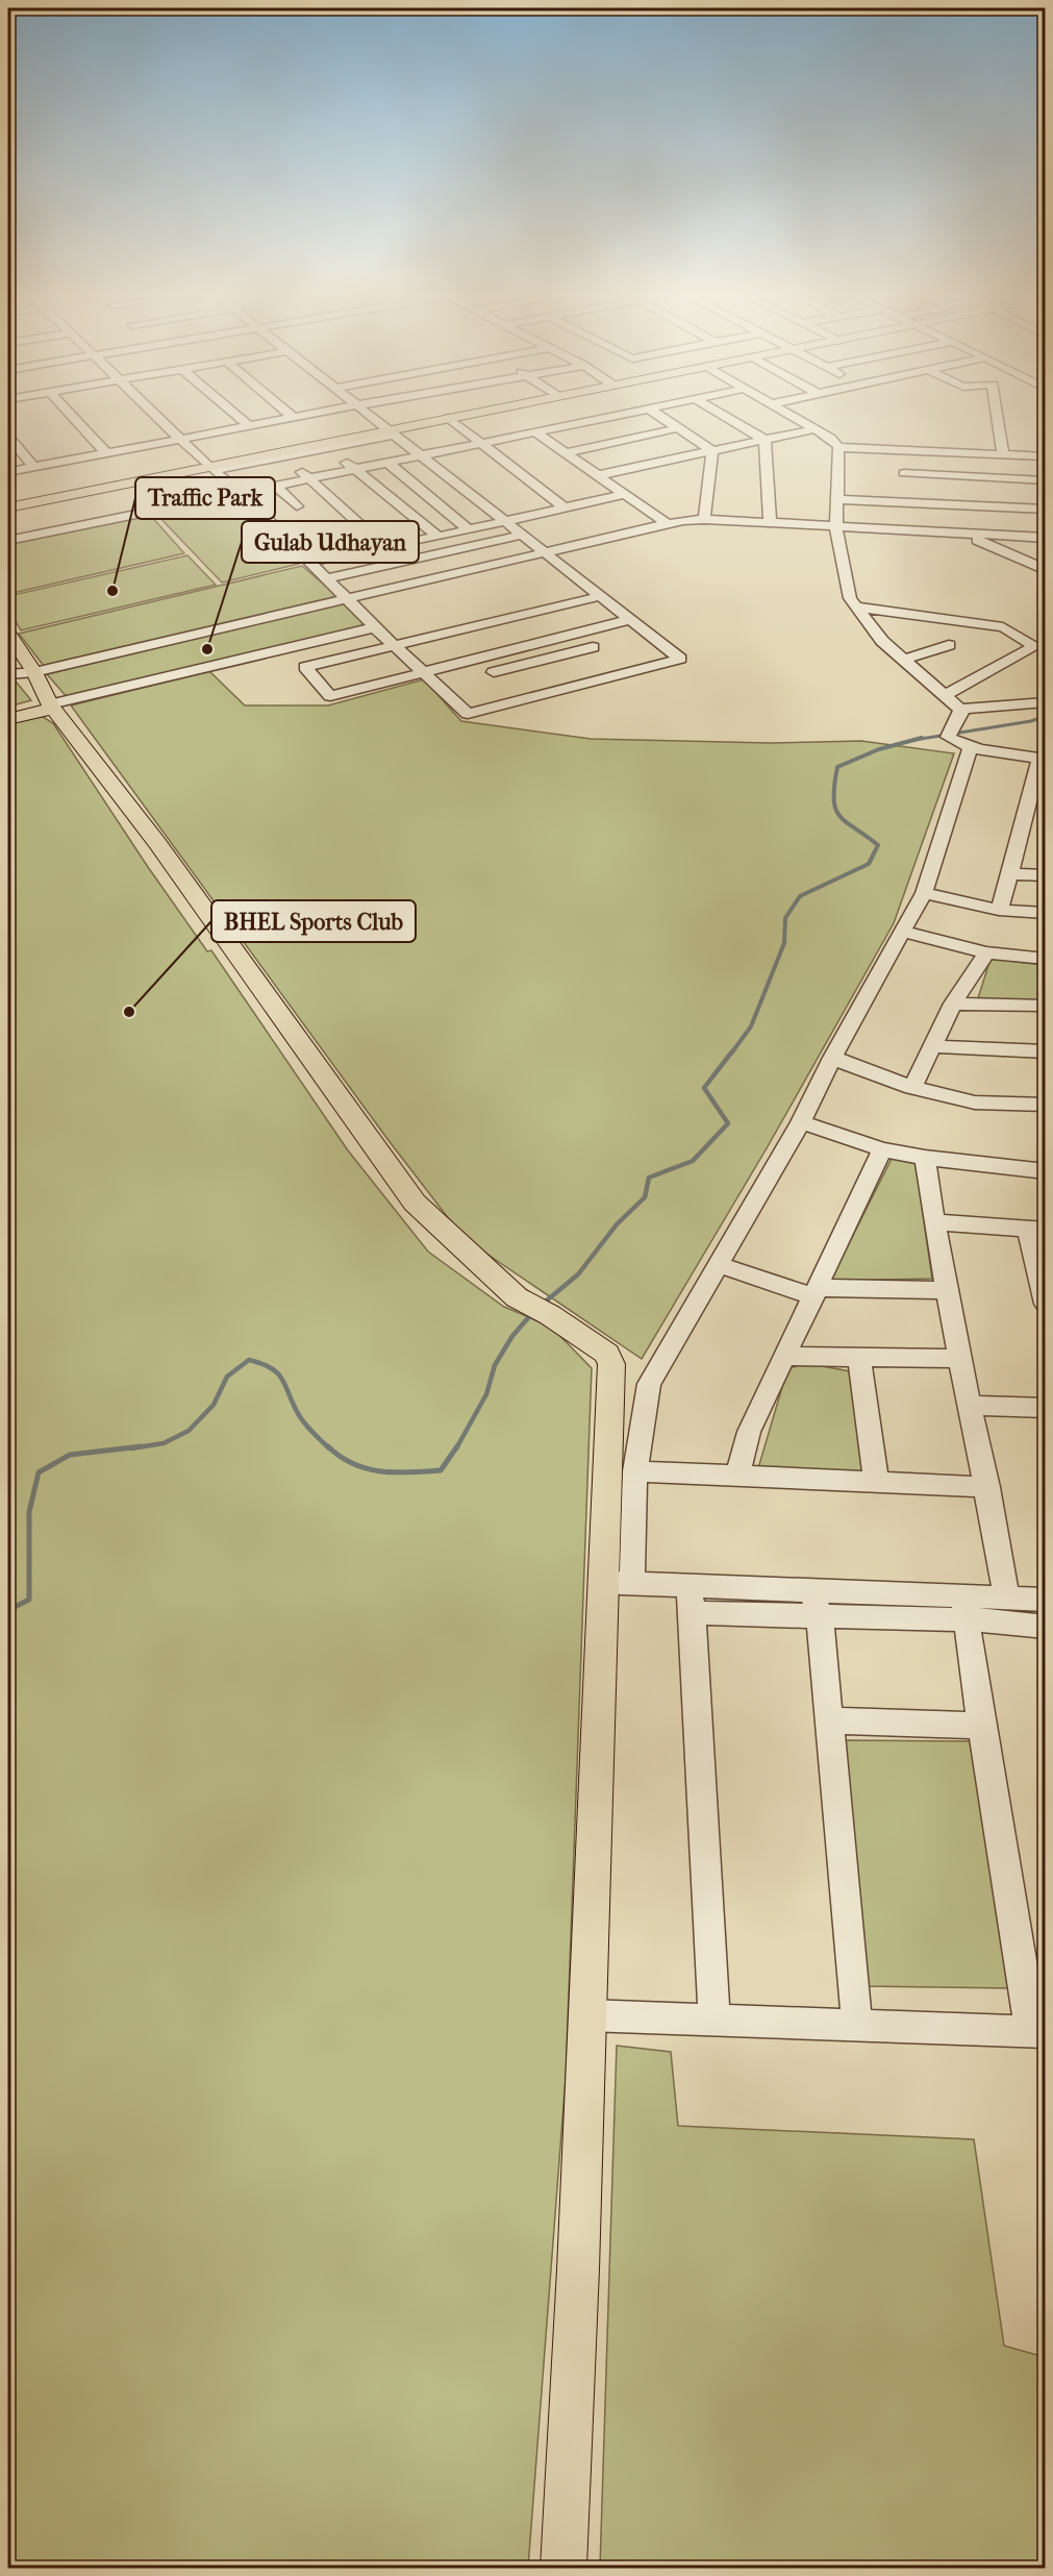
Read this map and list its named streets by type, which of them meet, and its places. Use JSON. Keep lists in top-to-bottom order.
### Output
{
  "places": ["Traffic Park", "Gulab Udhayan", "BHEL Sports Club"]
}
